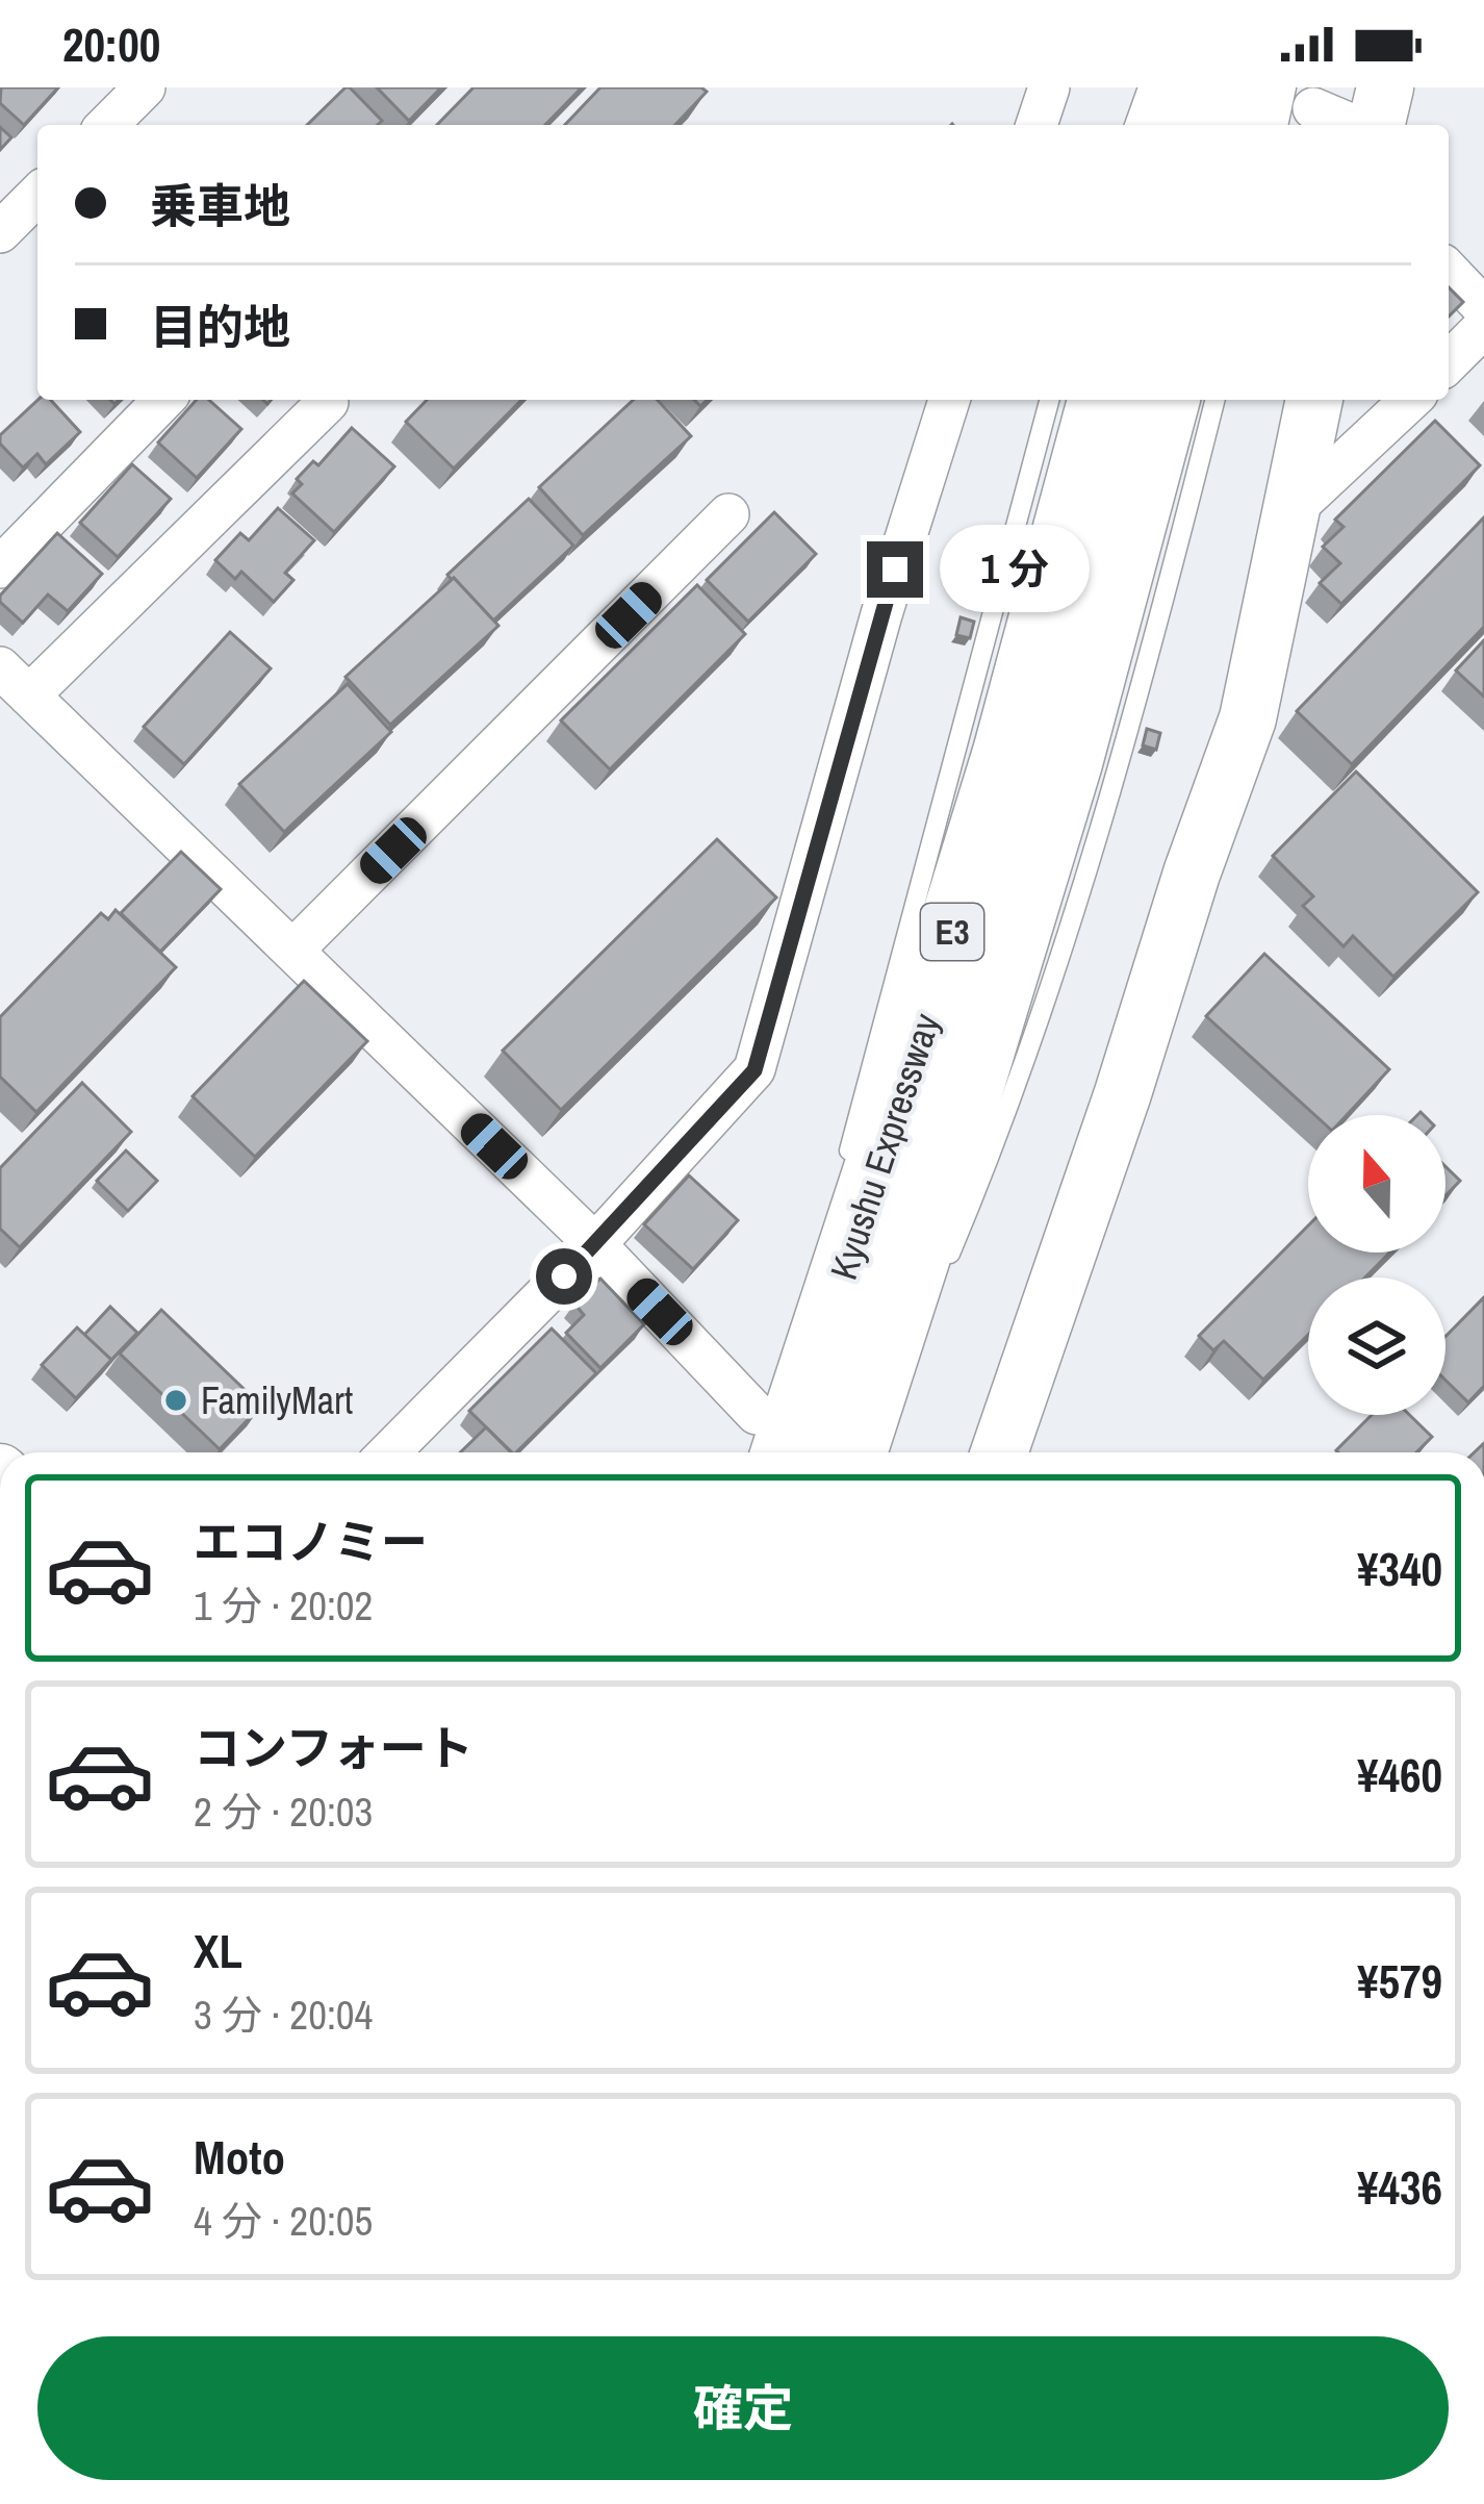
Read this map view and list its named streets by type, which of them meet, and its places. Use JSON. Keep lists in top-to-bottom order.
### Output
{
  "streets": {
    "highway": ["E3", "Kyushu Expressway"]
  },
  "places": ["FamilyMart"],
  "north": "top",
  "page": {
    "status": "20:00",
    "banner": ["乗車地", "目的地"],
    "bubble": "1 分",
    "list": [
      {
        "name": "エコノミー",
        "note": "1 分 · 20:02",
        "value": "¥340"
      },
      {
        "name": "コンフォート",
        "note": "2 分 · 20:03",
        "value": "¥460"
      },
      {
        "name": "XL",
        "note": "3 分 · 20:04",
        "value": "¥579"
      },
      {
        "name": "Moto",
        "note": "4 分 · 20:05",
        "value": "¥436"
      }
    ],
    "buttons": "確定"
  }
}
